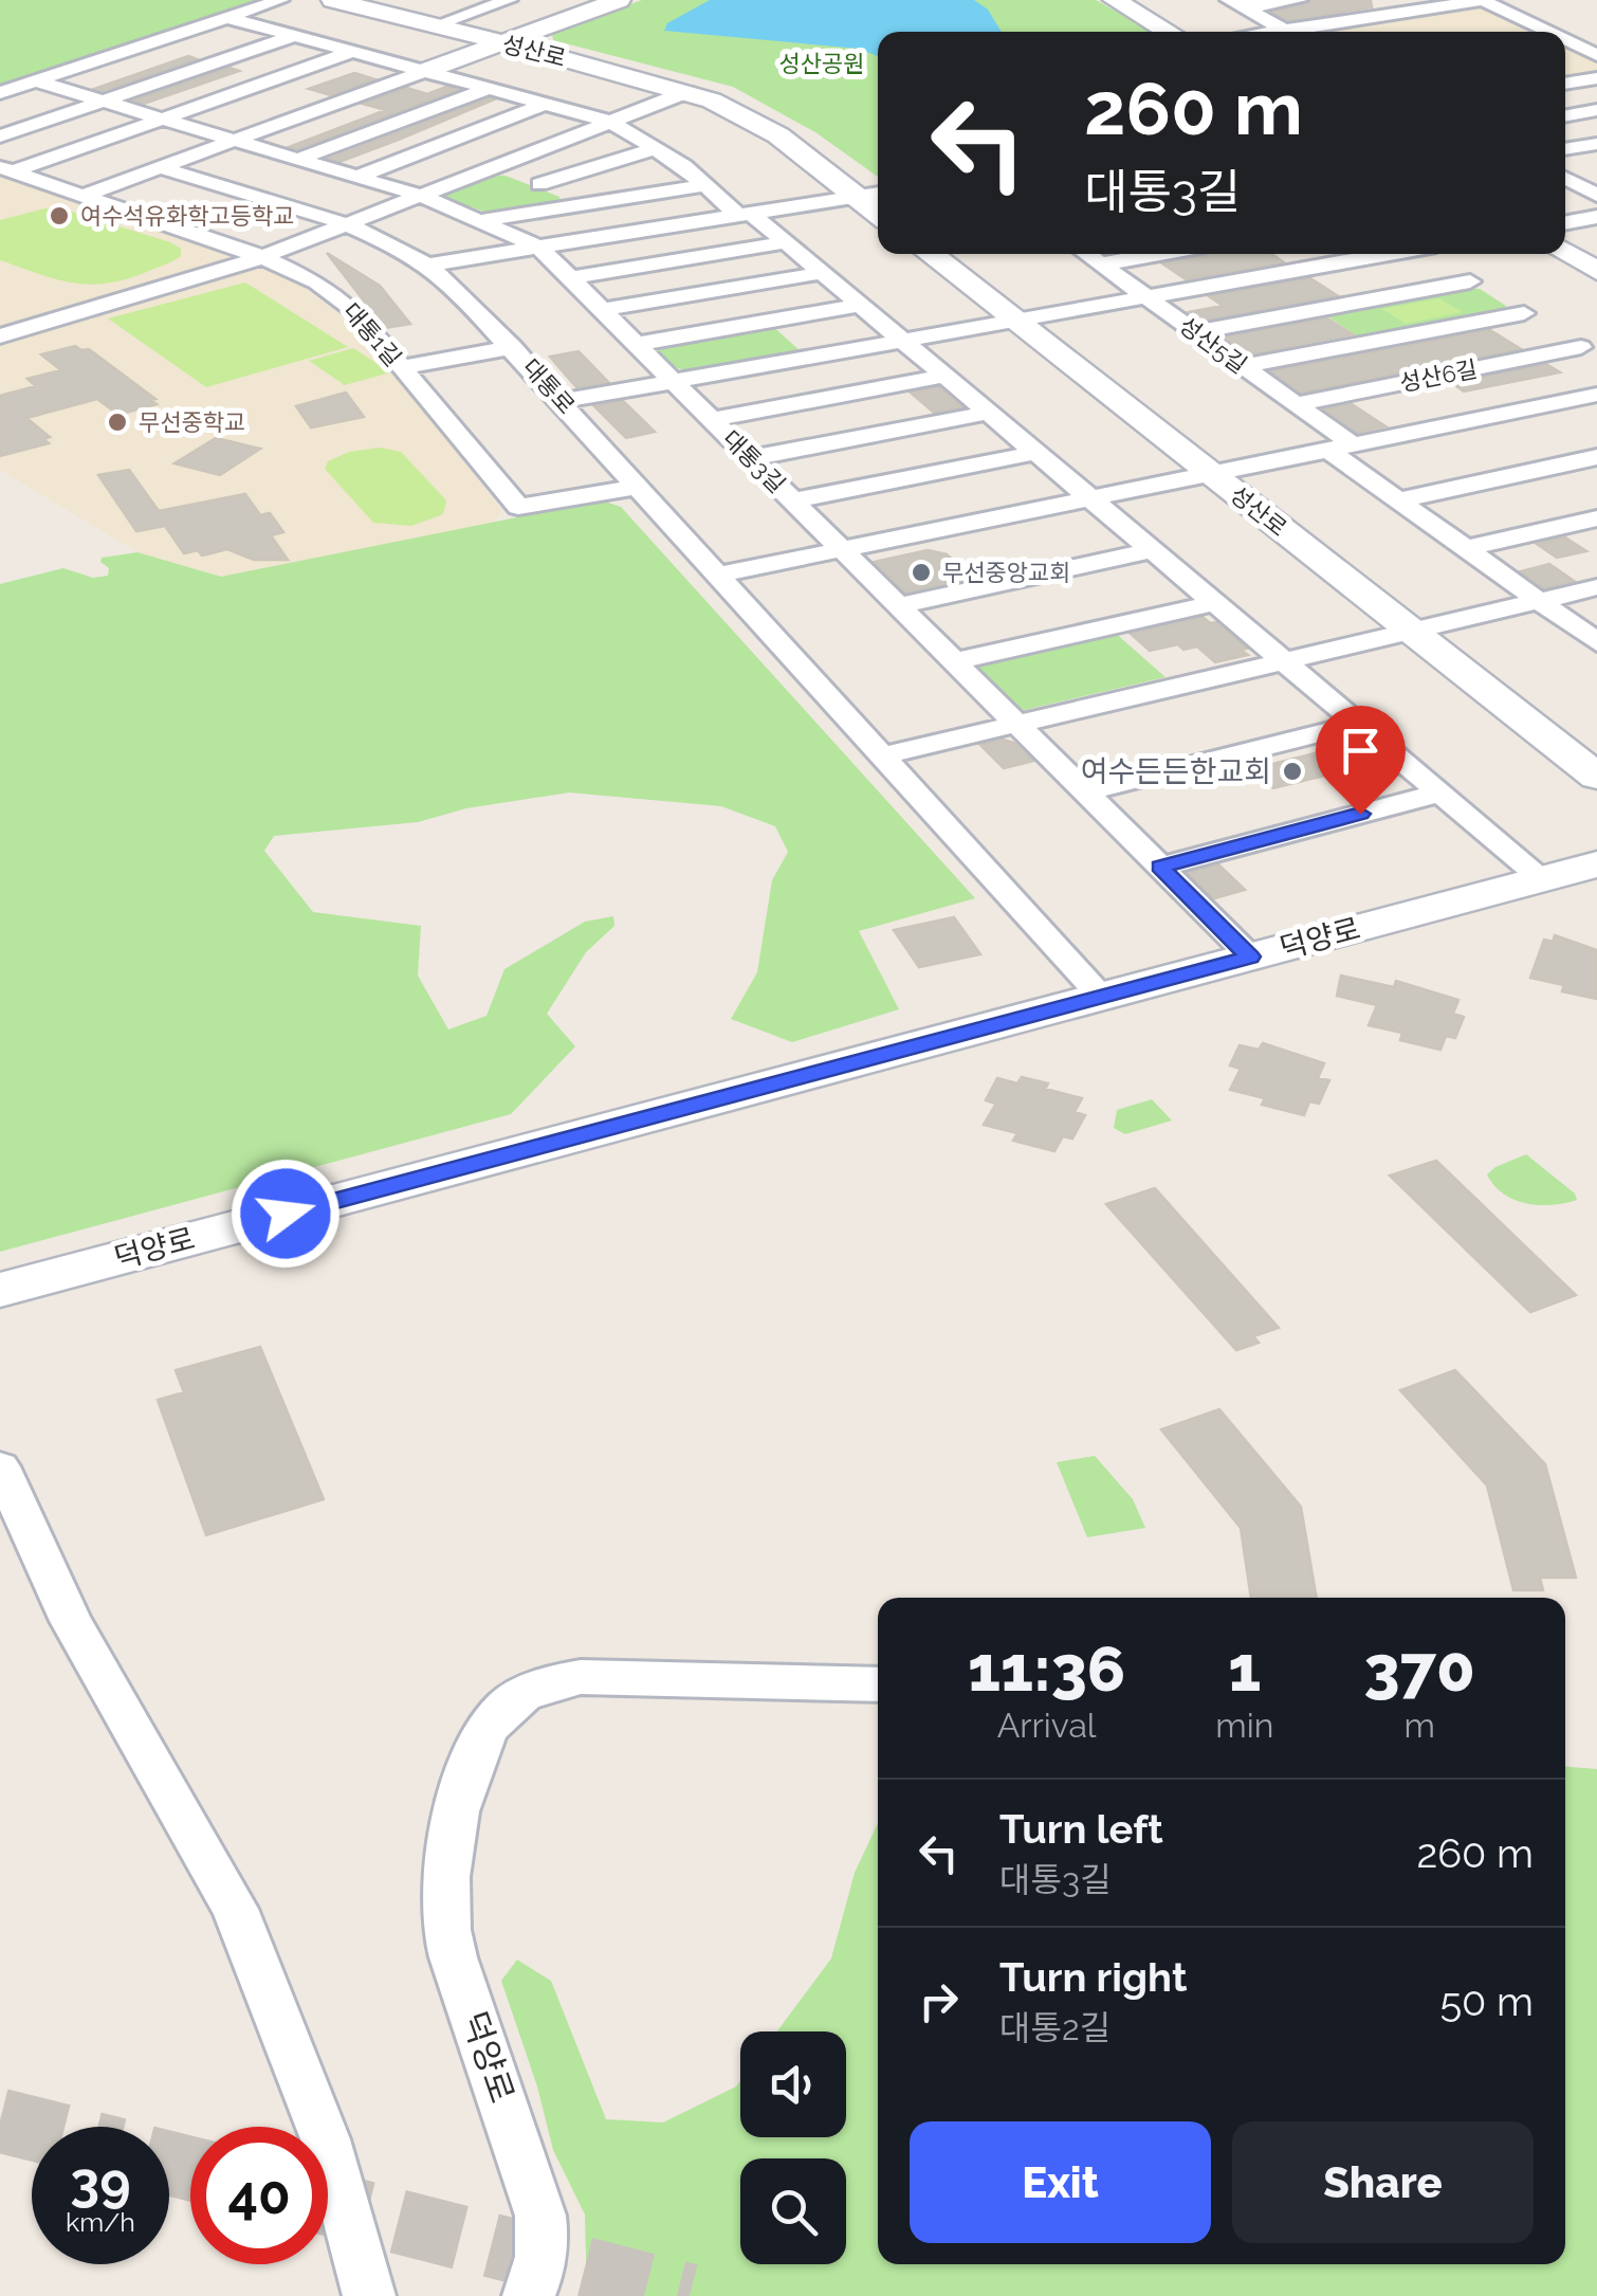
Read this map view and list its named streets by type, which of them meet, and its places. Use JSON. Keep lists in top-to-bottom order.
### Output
{
  "streets": {
    "street": [
      "성산로",
      "대통1길",
      "성산5길",
      "성산6길",
      "대통로",
      "대통3길",
      "덕양로"
    ]
  },
  "crossings": [
    ["성산로", "성산6길"],
    ["대통1길", "대통로"],
    ["성산5길", "성산6길"],
    ["성산6길", "대통로"],
    ["성산6길", "대통3길"],
    ["대통로", "덕양로"],
    ["대통3길", "덕양로"]
  ],
  "parks": ["성산공원"],
  "places": [
    "여수석유화학고등학교",
    "무선중학교",
    "무선중앙교회",
    "여수든든한교회"
  ],
  "page": {
    "turn": ["260 m", "대통3길"],
    "eta": [
      "11:36",
      "Arrival",
      "1",
      "min",
      "370",
      "m"
    ],
    "list": [
      {
        "name": "Turn left",
        "note": "대통3길",
        "value": "260 m"
      },
      {
        "name": "Turn right",
        "note": "대통2길",
        "value": "50 m"
      }
    ],
    "buttons": ["Exit", "Share"],
    "speed": "39 km/h",
    "limit": "40"
  }
}
